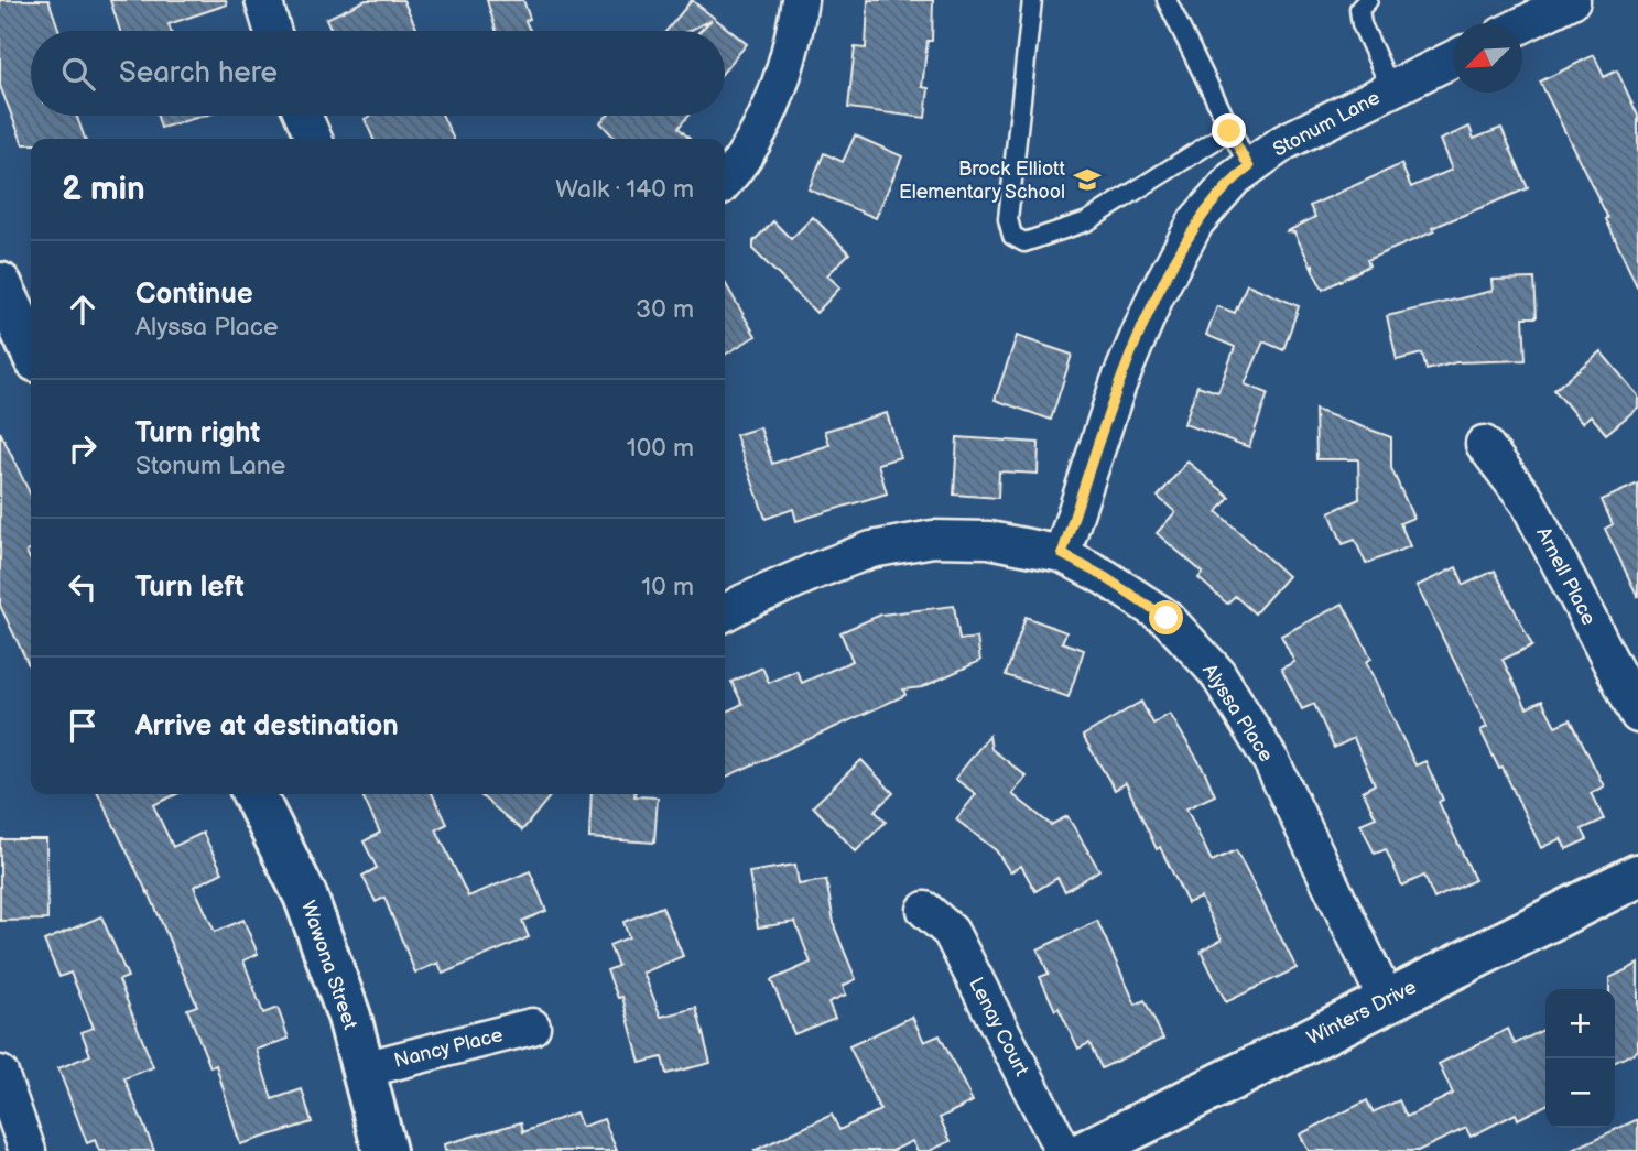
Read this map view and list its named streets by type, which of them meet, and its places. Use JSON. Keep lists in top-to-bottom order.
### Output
{
  "streets": {
    "street": [
      "Stonum Lane",
      "Arnell Place",
      "Alyssa Place",
      "Wawona Street",
      "Winters Drive",
      "Lenay Court",
      "Nancy Place"
    ]
  },
  "crossings": [
    ["Stonum Lane", "Alyssa Place"],
    ["Alyssa Place", "Winters Drive"],
    ["Wawona Street", "Nancy Place"]
  ],
  "places": {
    "school or university": ["Brock Elliott Elementary School"]
  },
  "north": "bottom left",
  "page": {
    "search": "Search here",
    "heading": ["2 min", "Walk · 140 m"],
    "list": [
      ["Continue", "Alyssa Place", "30 m"],
      ["Turn right", "Stonum Lane", "100 m"],
      ["Turn left", "10 m"],
      "Arrive at destination"
    ],
    "map_buttons": ["+", "−"]
  }
}
